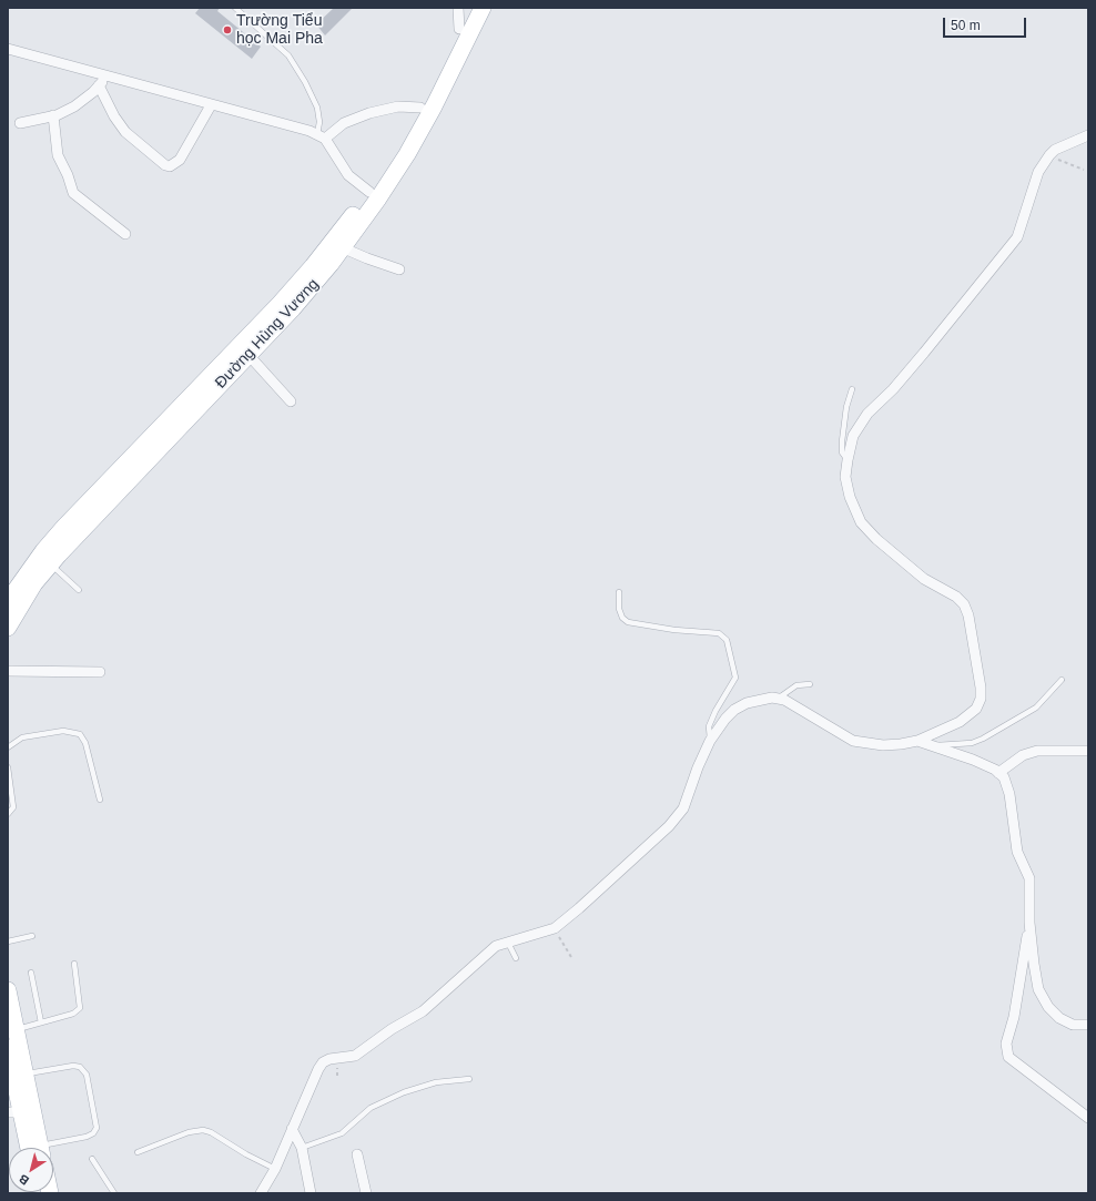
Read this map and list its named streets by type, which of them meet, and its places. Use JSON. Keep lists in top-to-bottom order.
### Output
{
  "streets": {
    "main road": ["Đường Hùng Vương"]
  },
  "places": ["Trường Tiểu học Mai Pha"],
  "scale_bar": "50 m",
  "north": "bottom left"
}
